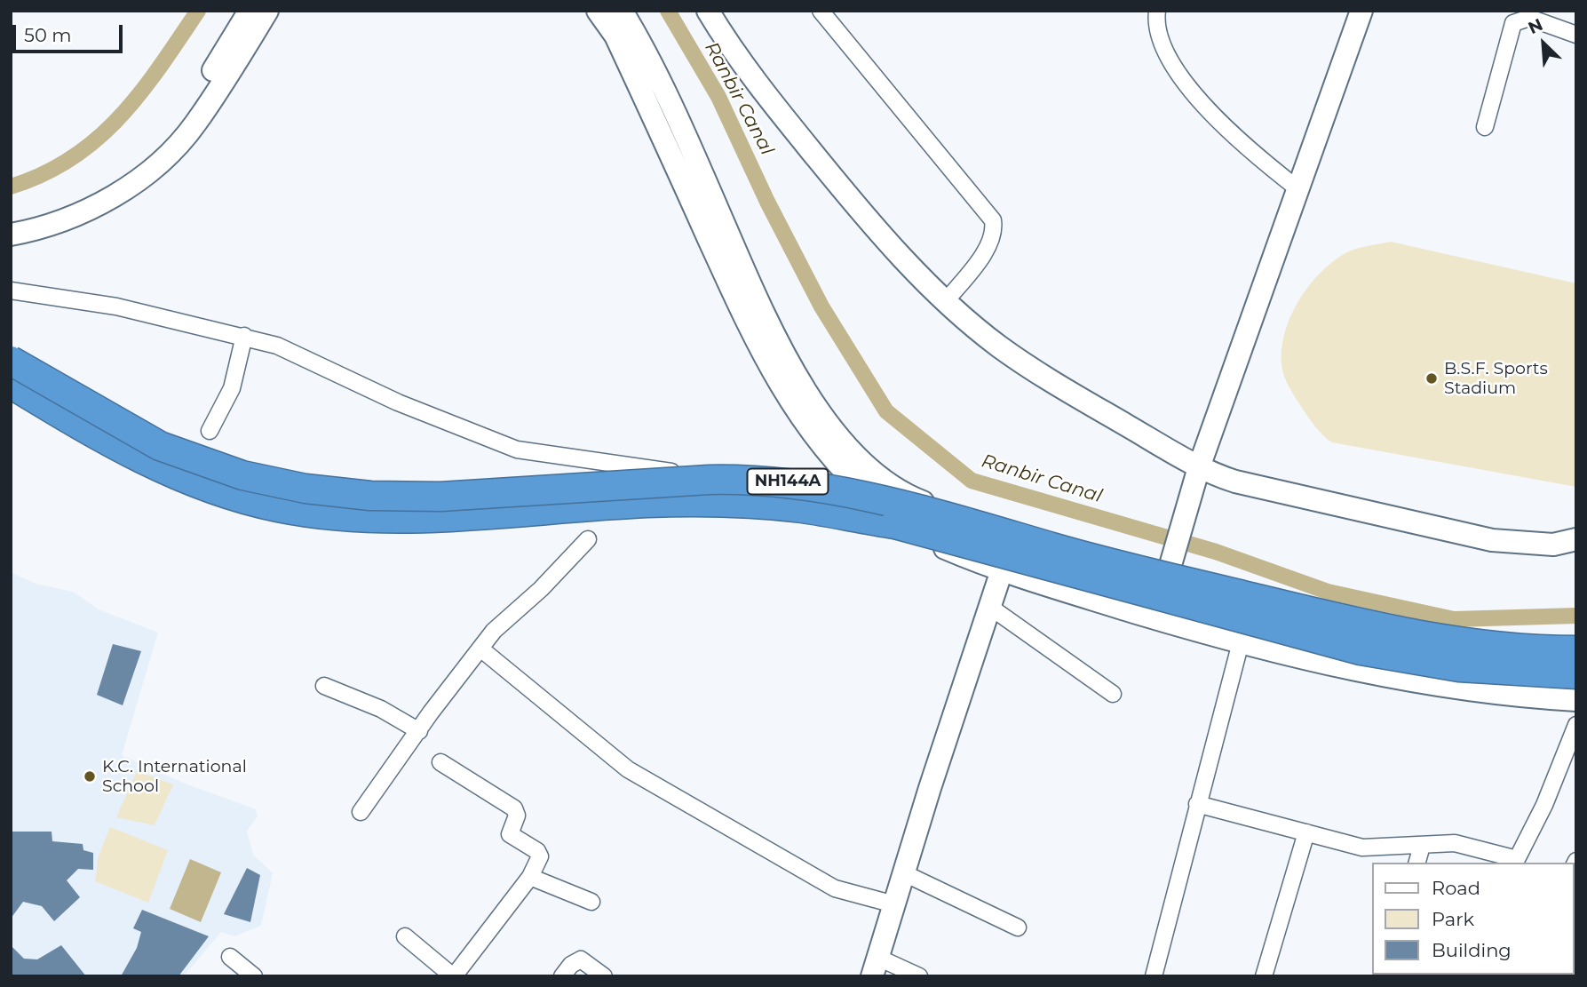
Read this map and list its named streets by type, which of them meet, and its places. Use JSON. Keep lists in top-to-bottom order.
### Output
{
  "streets": {
    "highway": ["NH144A"]
  },
  "water": ["Ranbir Canal"],
  "places": ["B.S.F. Sports Stadium", "K.C. International School"],
  "legend": ["Road", "Park", "Building"],
  "scale_bar": "50 m",
  "north": "top left"
}
